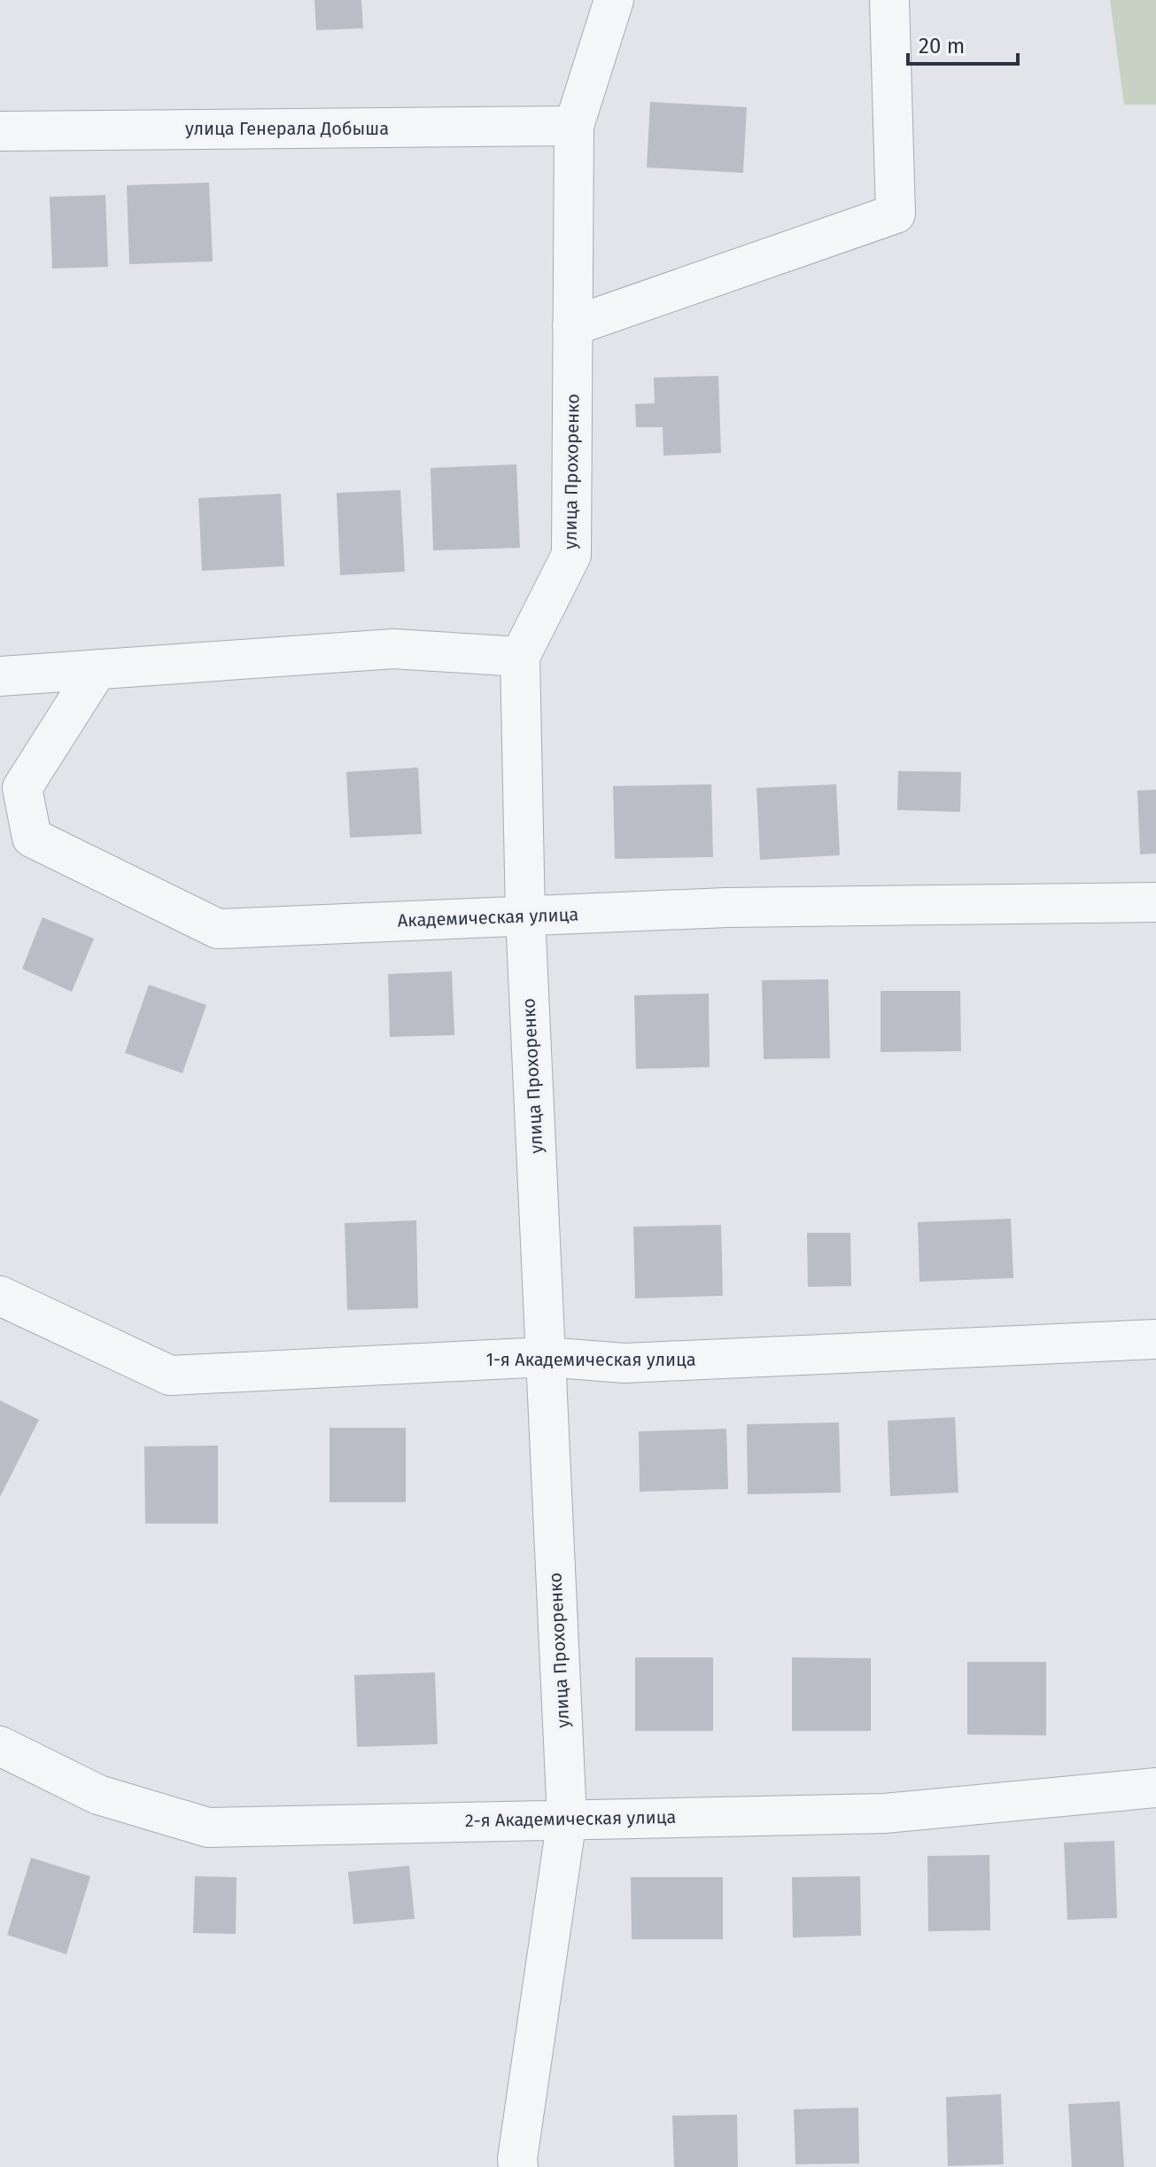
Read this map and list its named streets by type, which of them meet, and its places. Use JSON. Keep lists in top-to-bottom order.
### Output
{
  "streets": {
    "street": [
      "улица Генерала Добыша",
      "улица Прохоренко",
      "Академическая улица",
      "1-я Академическая улица",
      "2-я Академическая улица"
    ]
  },
  "crossings": [
    ["улица Генерала Добыша", "улица Прохоренко"],
    ["улица Прохоренко", "Академическая улица"],
    ["улица Прохоренко", "1-я Академическая улица"],
    ["улица Прохоренко", "2-я Академическая улица"]
  ],
  "scale_bar": "20 m"
}
